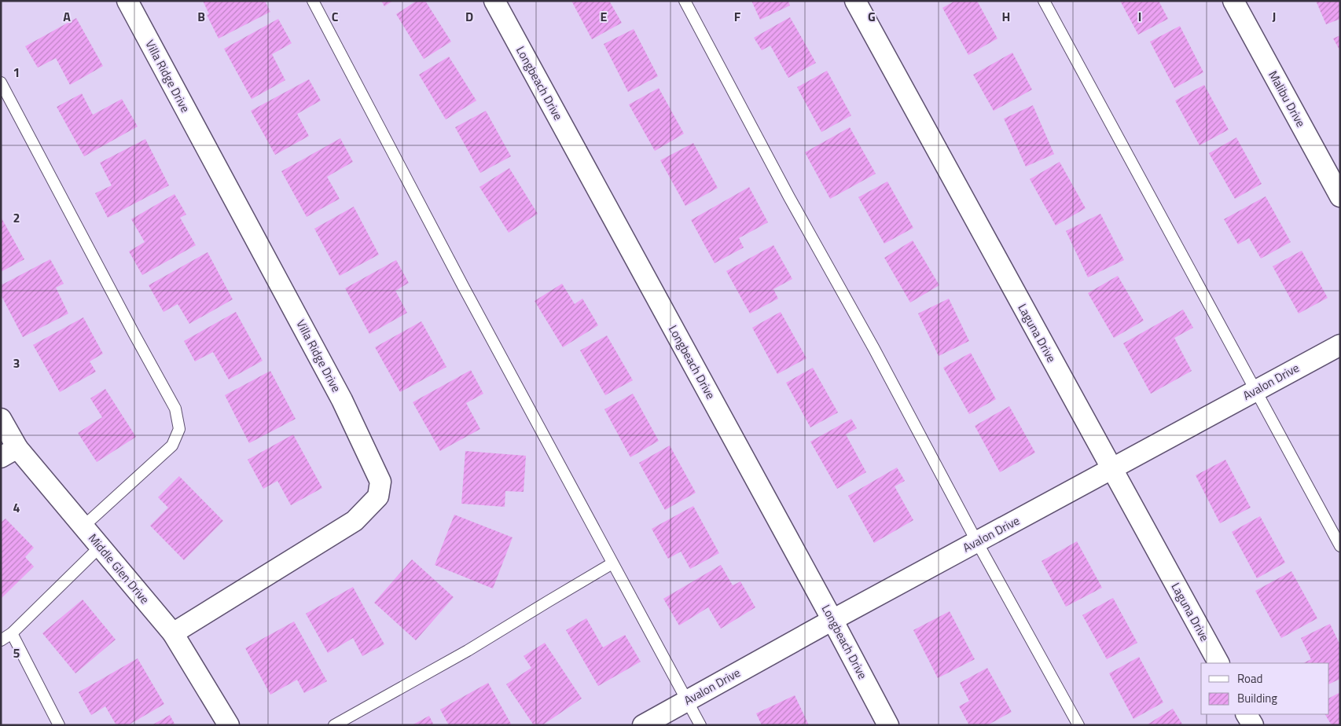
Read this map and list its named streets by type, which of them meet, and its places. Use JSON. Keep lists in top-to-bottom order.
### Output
{
  "streets": {
    "street": [
      "Villa Ridge Drive",
      "Longbeach Drive",
      "Malibu Drive",
      "Laguna Drive",
      "Avalon Drive",
      "Middle Glen Drive"
    ]
  },
  "crossings": [
    ["Villa Ridge Drive", "Middle Glen Drive"],
    ["Longbeach Drive", "Avalon Drive"],
    ["Laguna Drive", "Avalon Drive"]
  ],
  "legend": ["Road", "Building"],
  "grid": {
    "columns": [
      "A",
      "B",
      "C",
      "D",
      "E",
      "F",
      "G",
      "H",
      "I",
      "J"
    ],
    "rows": [
      "1",
      "2",
      "3",
      "4",
      "5"
    ]
  }
}
